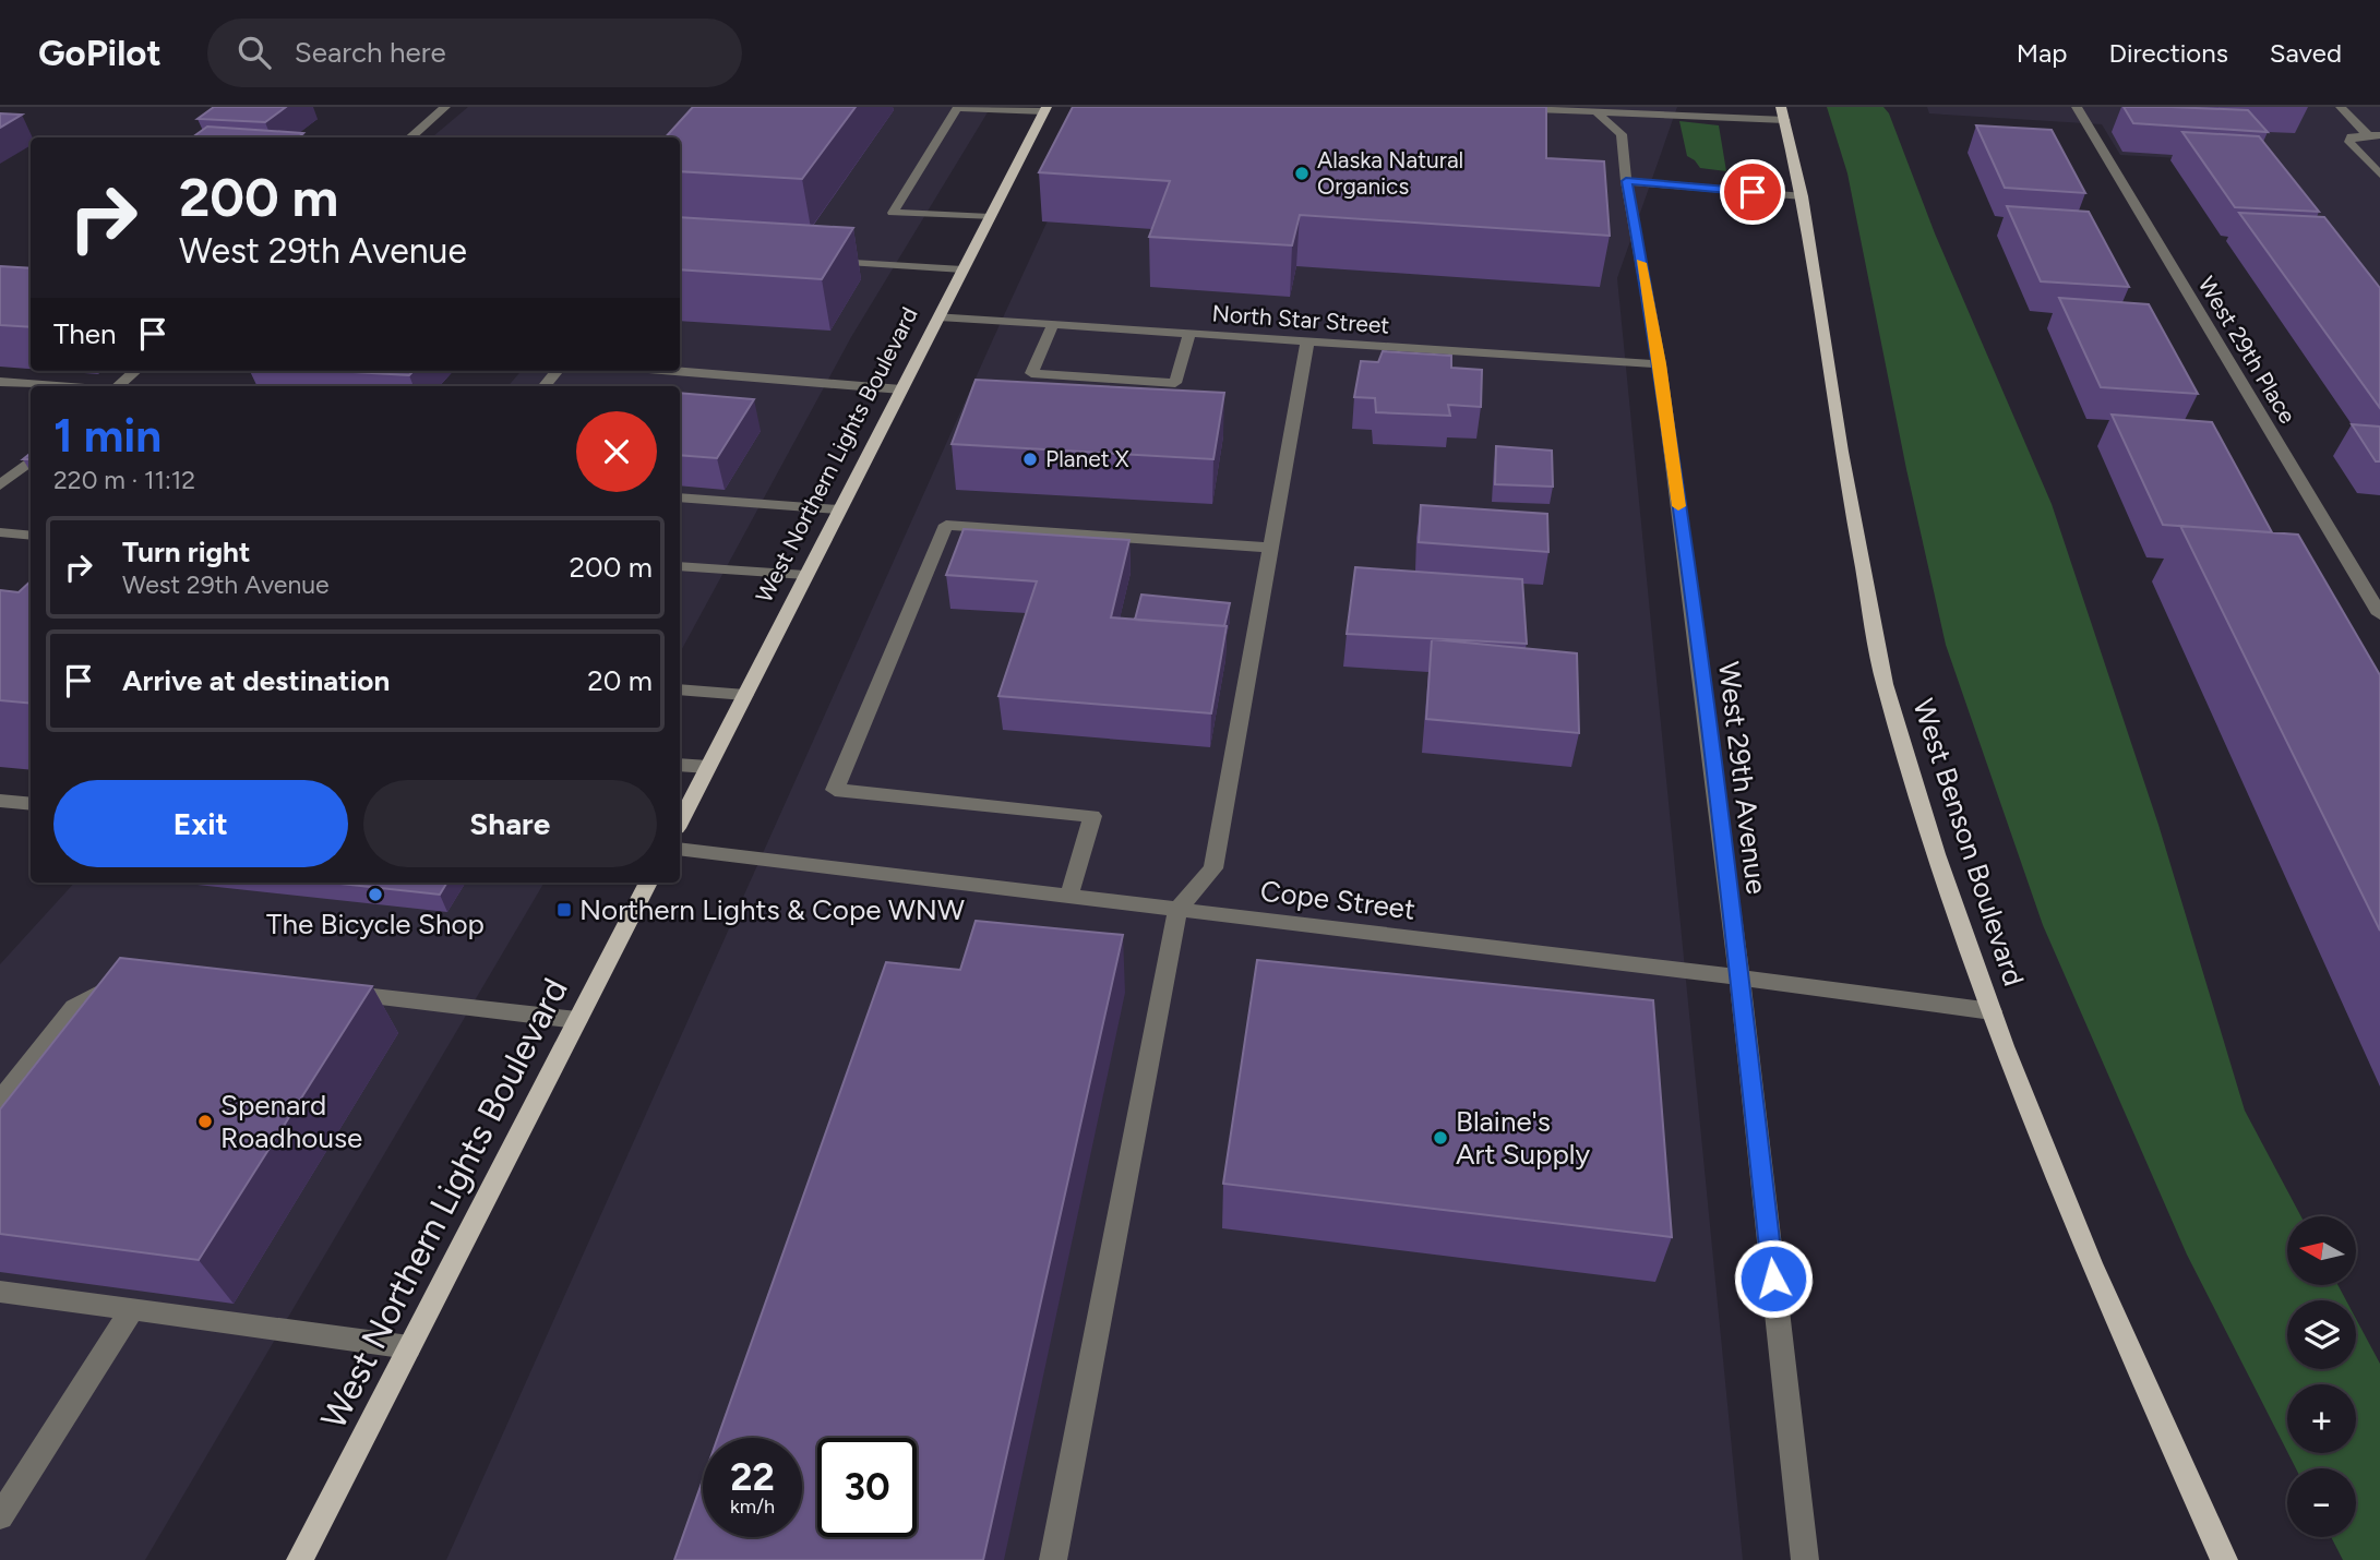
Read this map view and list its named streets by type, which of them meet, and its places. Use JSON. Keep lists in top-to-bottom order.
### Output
{
  "streets": {
    "main road": ["West Northern Lights Boulevard", "West Benson Boulevard"],
    "street": [
      "North Star Street",
      "West 29th Place",
      "West 29th Avenue",
      "Cope Street"
    ]
  },
  "crossings": [
    ["North Star Street", "West Northern Lights Boulevard"],
    ["North Star Street", "West 29th Avenue"],
    ["West 29th Avenue", "Cope Street"],
    ["West Benson Boulevard", "Cope Street"]
  ],
  "places": {
    "other": [
      "Alaska Natural Organics",
      "Planet X",
      "The Bicycle Shop",
      "Spenard Roadhouse",
      "Blaine's Art Supply"
    ],
    "transit": ["Northern Lights & Cope WNW"]
  },
  "north": "left",
  "page": {
    "header": "GoPilot",
    "search": "Search here",
    "nav": ["Map", "Directions", "Saved"],
    "turn": ["200 m", "West 29th Avenue"],
    "then": "Then",
    "heading": ["1 min", "220 m · 11:12"],
    "list": [
      {
        "name": "Turn right",
        "note": "West 29th Avenue",
        "value": "200 m"
      },
      {
        "name": "Arrive at destination",
        "value": "20 m"
      }
    ],
    "buttons": ["Exit", "Share"],
    "map_buttons": ["+", "−"],
    "speed": "22 km/h",
    "limit": "30"
  }
}
